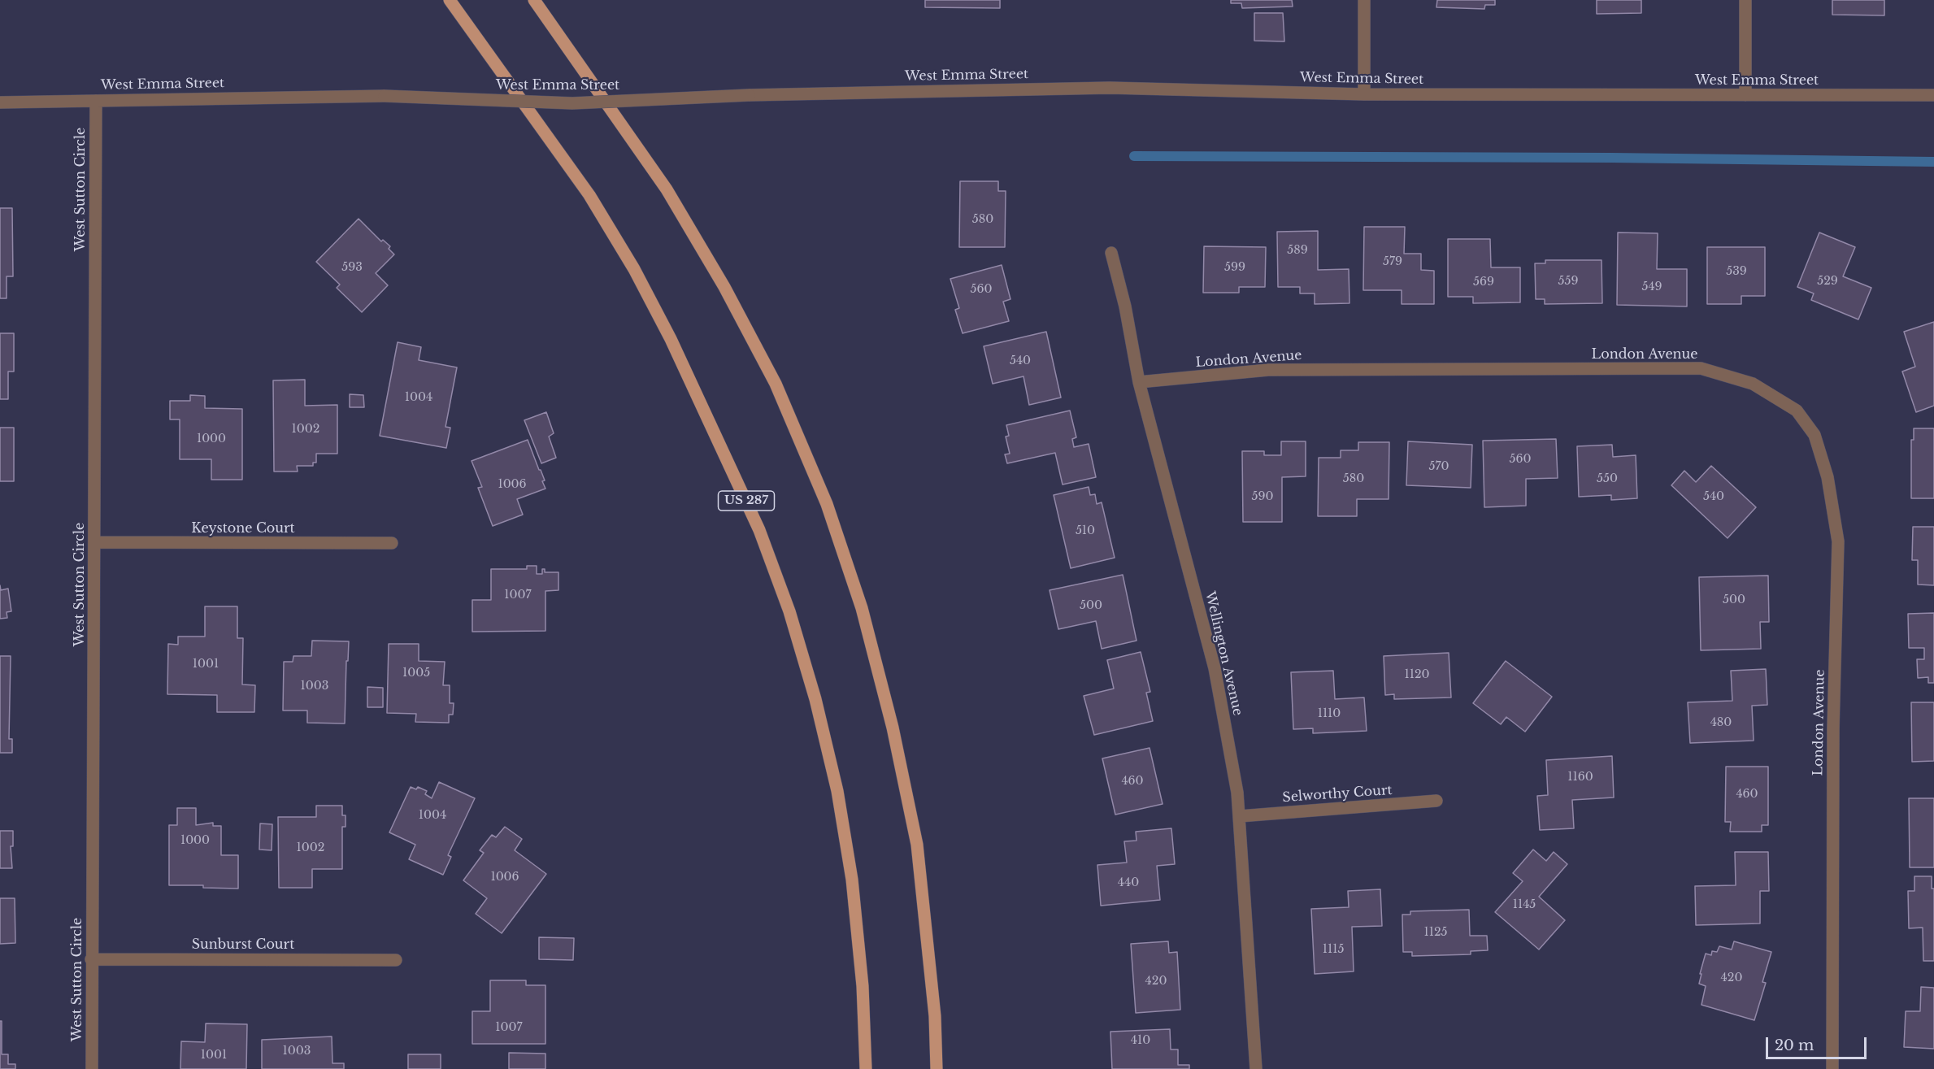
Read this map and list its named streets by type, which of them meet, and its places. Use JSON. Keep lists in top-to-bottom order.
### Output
{
  "streets": {
    "main road": ["US 287"],
    "street": [
      "West Emma Street",
      "West Sutton Circle",
      "London Avenue",
      "Keystone Court",
      "Wellington Avenue",
      "Selworthy Court",
      "Sunburst Court"
    ]
  },
  "crossings": [
    ["West Emma Street", "West Sutton Circle"],
    ["West Sutton Circle", "Keystone Court"],
    ["West Sutton Circle", "Sunburst Court"],
    ["London Avenue", "Wellington Avenue"],
    ["Wellington Avenue", "Selworthy Court"]
  ],
  "house_numbers": [
    "580",
    "589",
    "579",
    "593",
    "599",
    "539",
    "559",
    "529",
    "569",
    "549",
    "560",
    "540",
    "1004",
    "1002",
    "1000",
    "560",
    "570",
    "580",
    "550",
    "1006",
    "590",
    "540",
    "510",
    "1007",
    "500",
    "500",
    "1001",
    "1005",
    "1120",
    "1003",
    "1110",
    "480",
    "1160",
    "460",
    "460",
    "1004",
    "1000",
    "1002",
    "1006",
    "440",
    "1145",
    "1125",
    "1115",
    "420",
    "420",
    "1007",
    "410",
    "1003",
    "1001"
  ],
  "scale_bar": "20 m"
}
